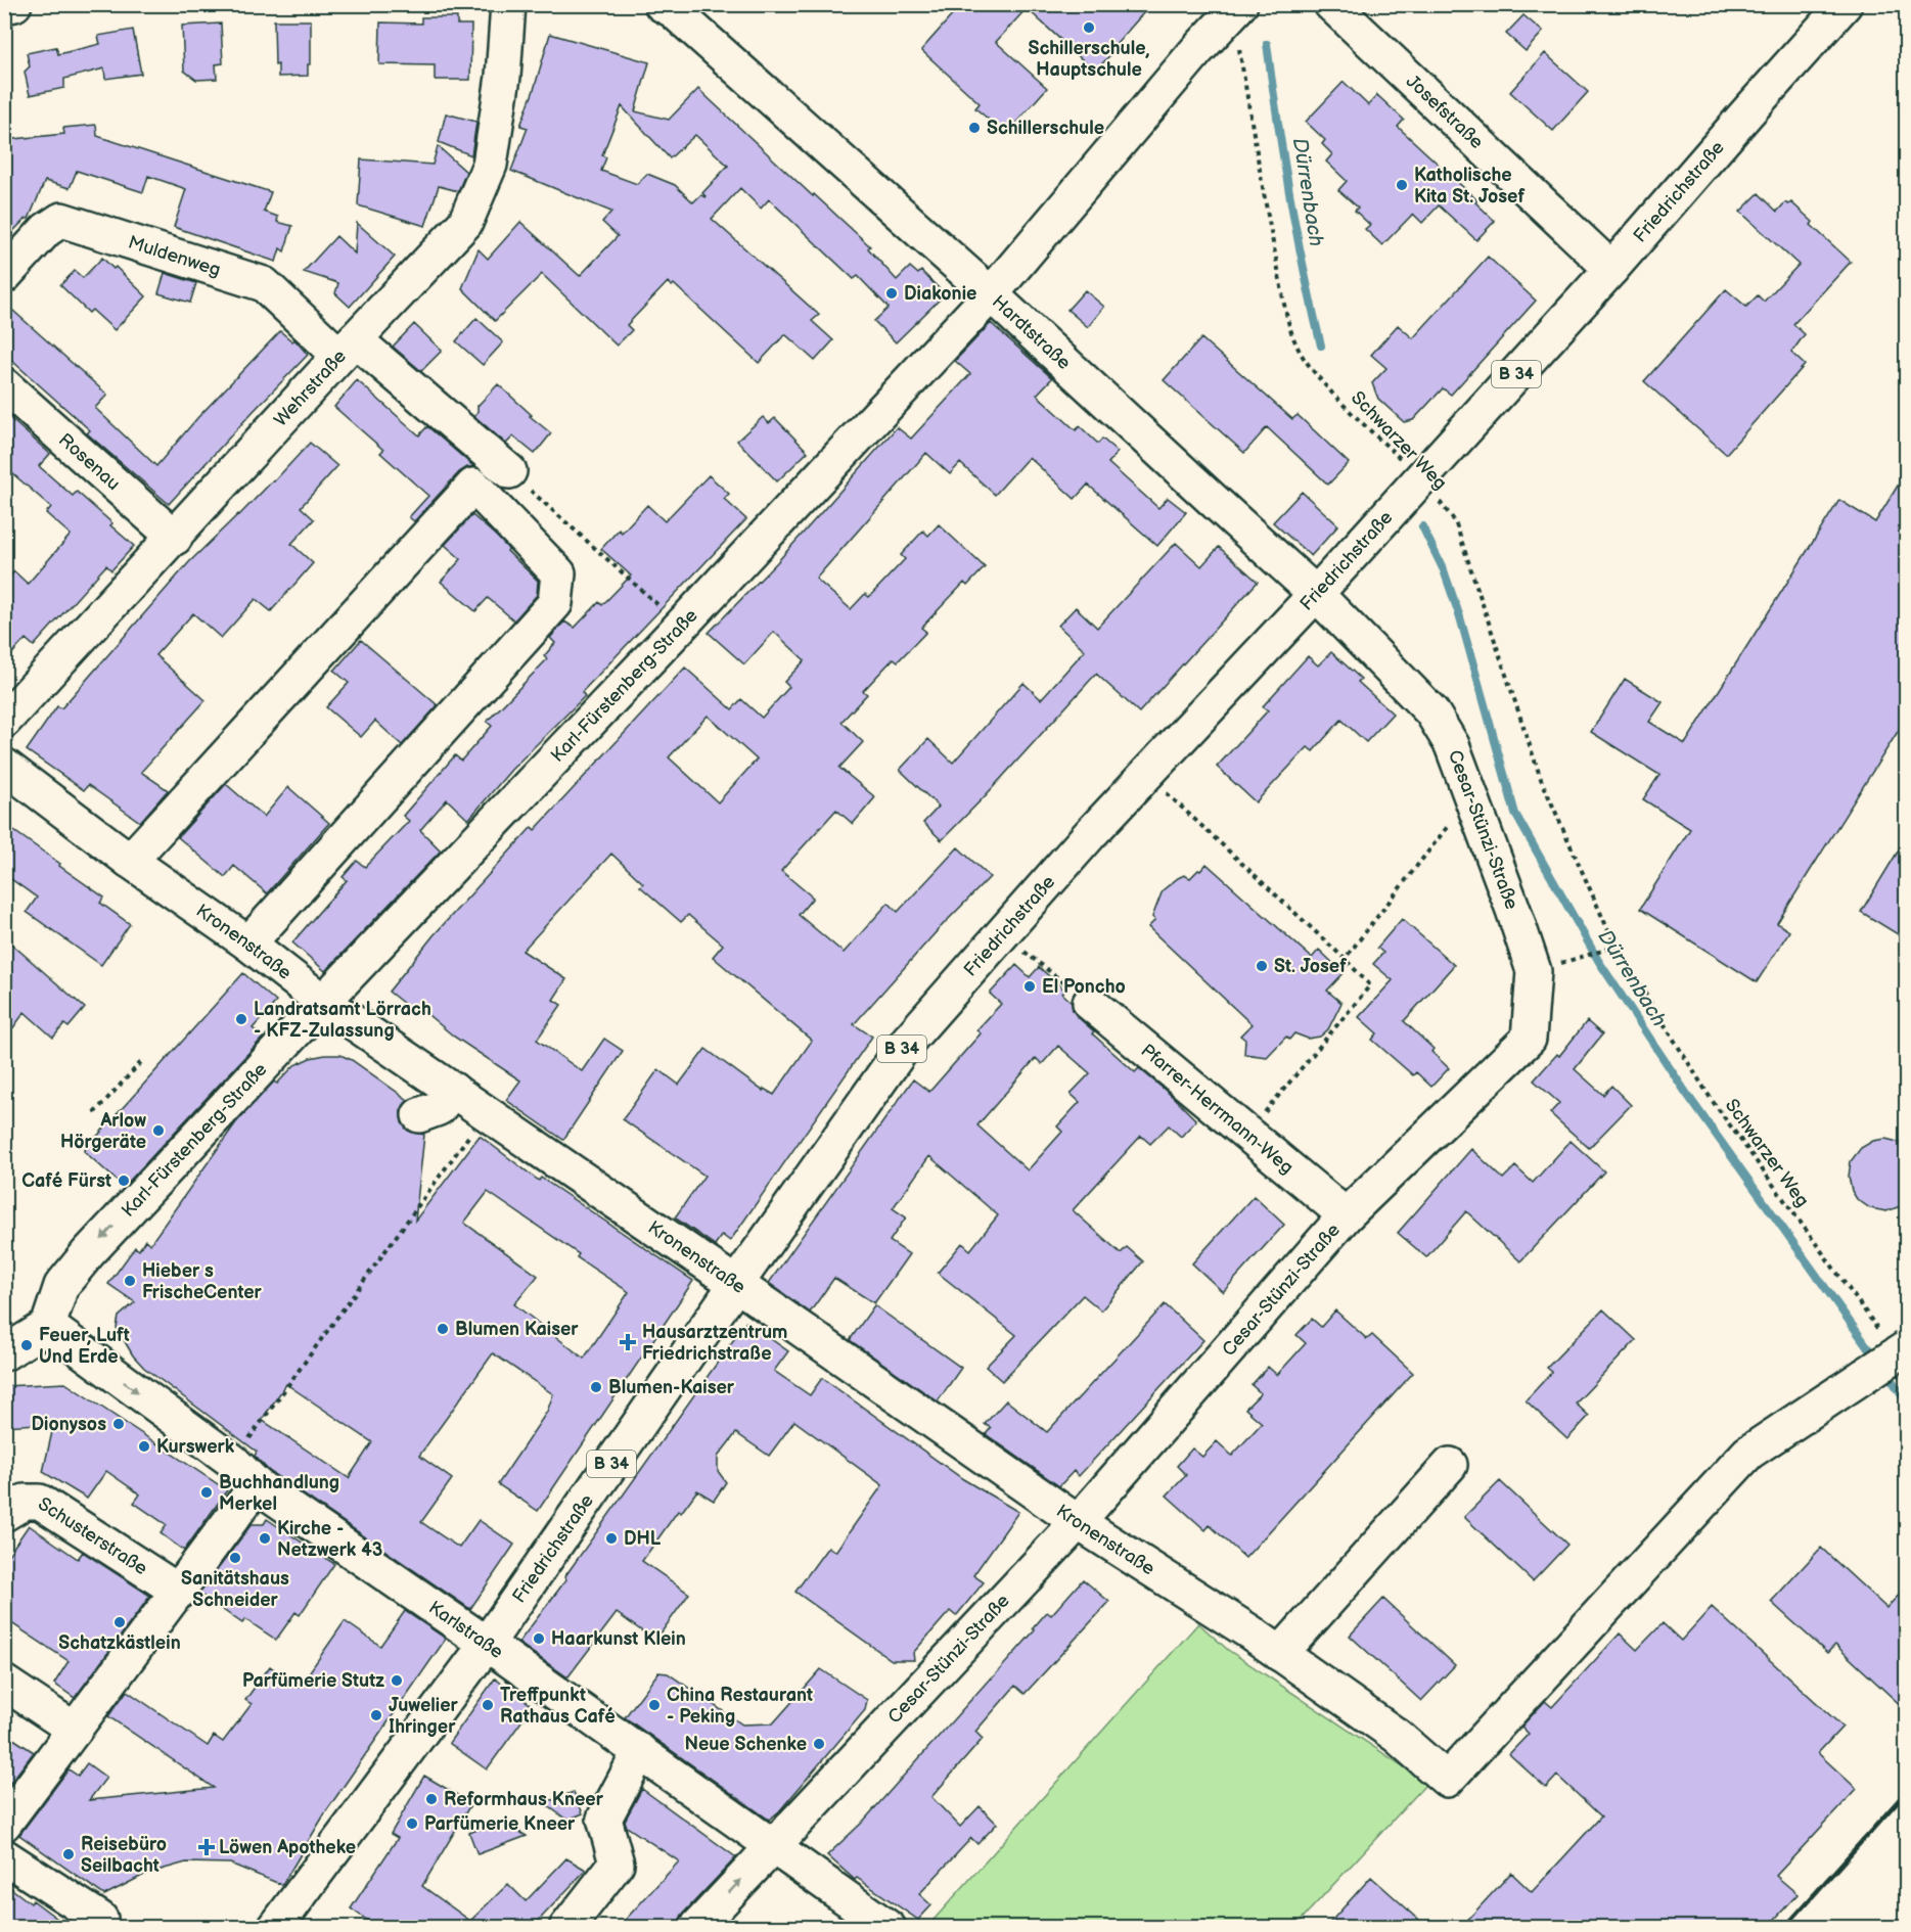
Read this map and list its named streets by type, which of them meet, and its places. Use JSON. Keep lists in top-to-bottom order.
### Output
{
  "streets": {
    "street": [
      "Josefstraße",
      "Friedrichstraße",
      "Muldenweg",
      "Hardtstraße",
      "B 34",
      "Wehrstraße",
      "Rosenau",
      "Karl-Fürstenberg-Straße",
      "Cesar-Stünzi-Straße",
      "Kronenstraße",
      "Pfarrer-Herrmann-Weg",
      "Schusterstraße",
      "Karlstraße"
    ],
    "path": ["Schwarzer Weg"]
  },
  "crossings": [
    ["Josefstraße", "Friedrichstraße"],
    ["Friedrichstraße", "Hardtstraße"],
    ["Friedrichstraße", "Schwarzer Weg"],
    ["Friedrichstraße", "Cesar-Stünzi-Straße"],
    ["Friedrichstraße", "Kronenstraße"],
    ["Friedrichstraße", "Karlstraße"],
    ["Muldenweg", "Wehrstraße"],
    ["Hardtstraße", "Karl-Fürstenberg-Straße"],
    ["Hardtstraße", "Cesar-Stünzi-Straße"],
    ["Wehrstraße", "Rosenau"],
    ["Schwarzer Weg", "Karl-Fürstenberg-Straße"],
    ["Schwarzer Weg", "Kronenstraße"],
    ["Karl-Fürstenberg-Straße", "Kronenstraße"],
    ["Karl-Fürstenberg-Straße", "Karlstraße"],
    ["Cesar-Stünzi-Straße", "Kronenstraße"],
    ["Cesar-Stünzi-Straße", "Pfarrer-Herrmann-Weg"],
    ["Cesar-Stünzi-Straße", "Karlstraße"]
  ],
  "water": ["Dürrenbach"],
  "places": {
    "other": [
      "Schillerschule, Hauptschule",
      "Schillerschule",
      "Katholische Kita St. Josef",
      "Diakonie",
      "St. Josef",
      "El Poncho",
      "Landratsamt Lörrach - KFZ-Zulassung",
      "Arlow Hörgeräte",
      "Café Fürst",
      "Hieber s FrischeCenter",
      "Blumen Kaiser",
      "Feuer, Luft Und Erde",
      "Blumen-Kaiser",
      "Dionysos",
      "Kurswerk",
      "Buchhandlung Merkel",
      "Kirche - Netzwerk 43",
      "DHL",
      "Sanitätshaus Schneider",
      "Schatzkästlein",
      "Haarkunst Klein",
      "Parfümerie Stutz",
      "Treffpunkt Rathaus Café",
      "China Restaurant - Peking",
      "Juwelier Ihringer",
      "Neue Schenke",
      "Reformhaus Kneer",
      "Parfümerie Kneer",
      "Reisebüro Seilbacht"
    ],
    "health": ["Hausarztzentrum Friedrichstraße", "Löwen Apotheke"]
  }
}
